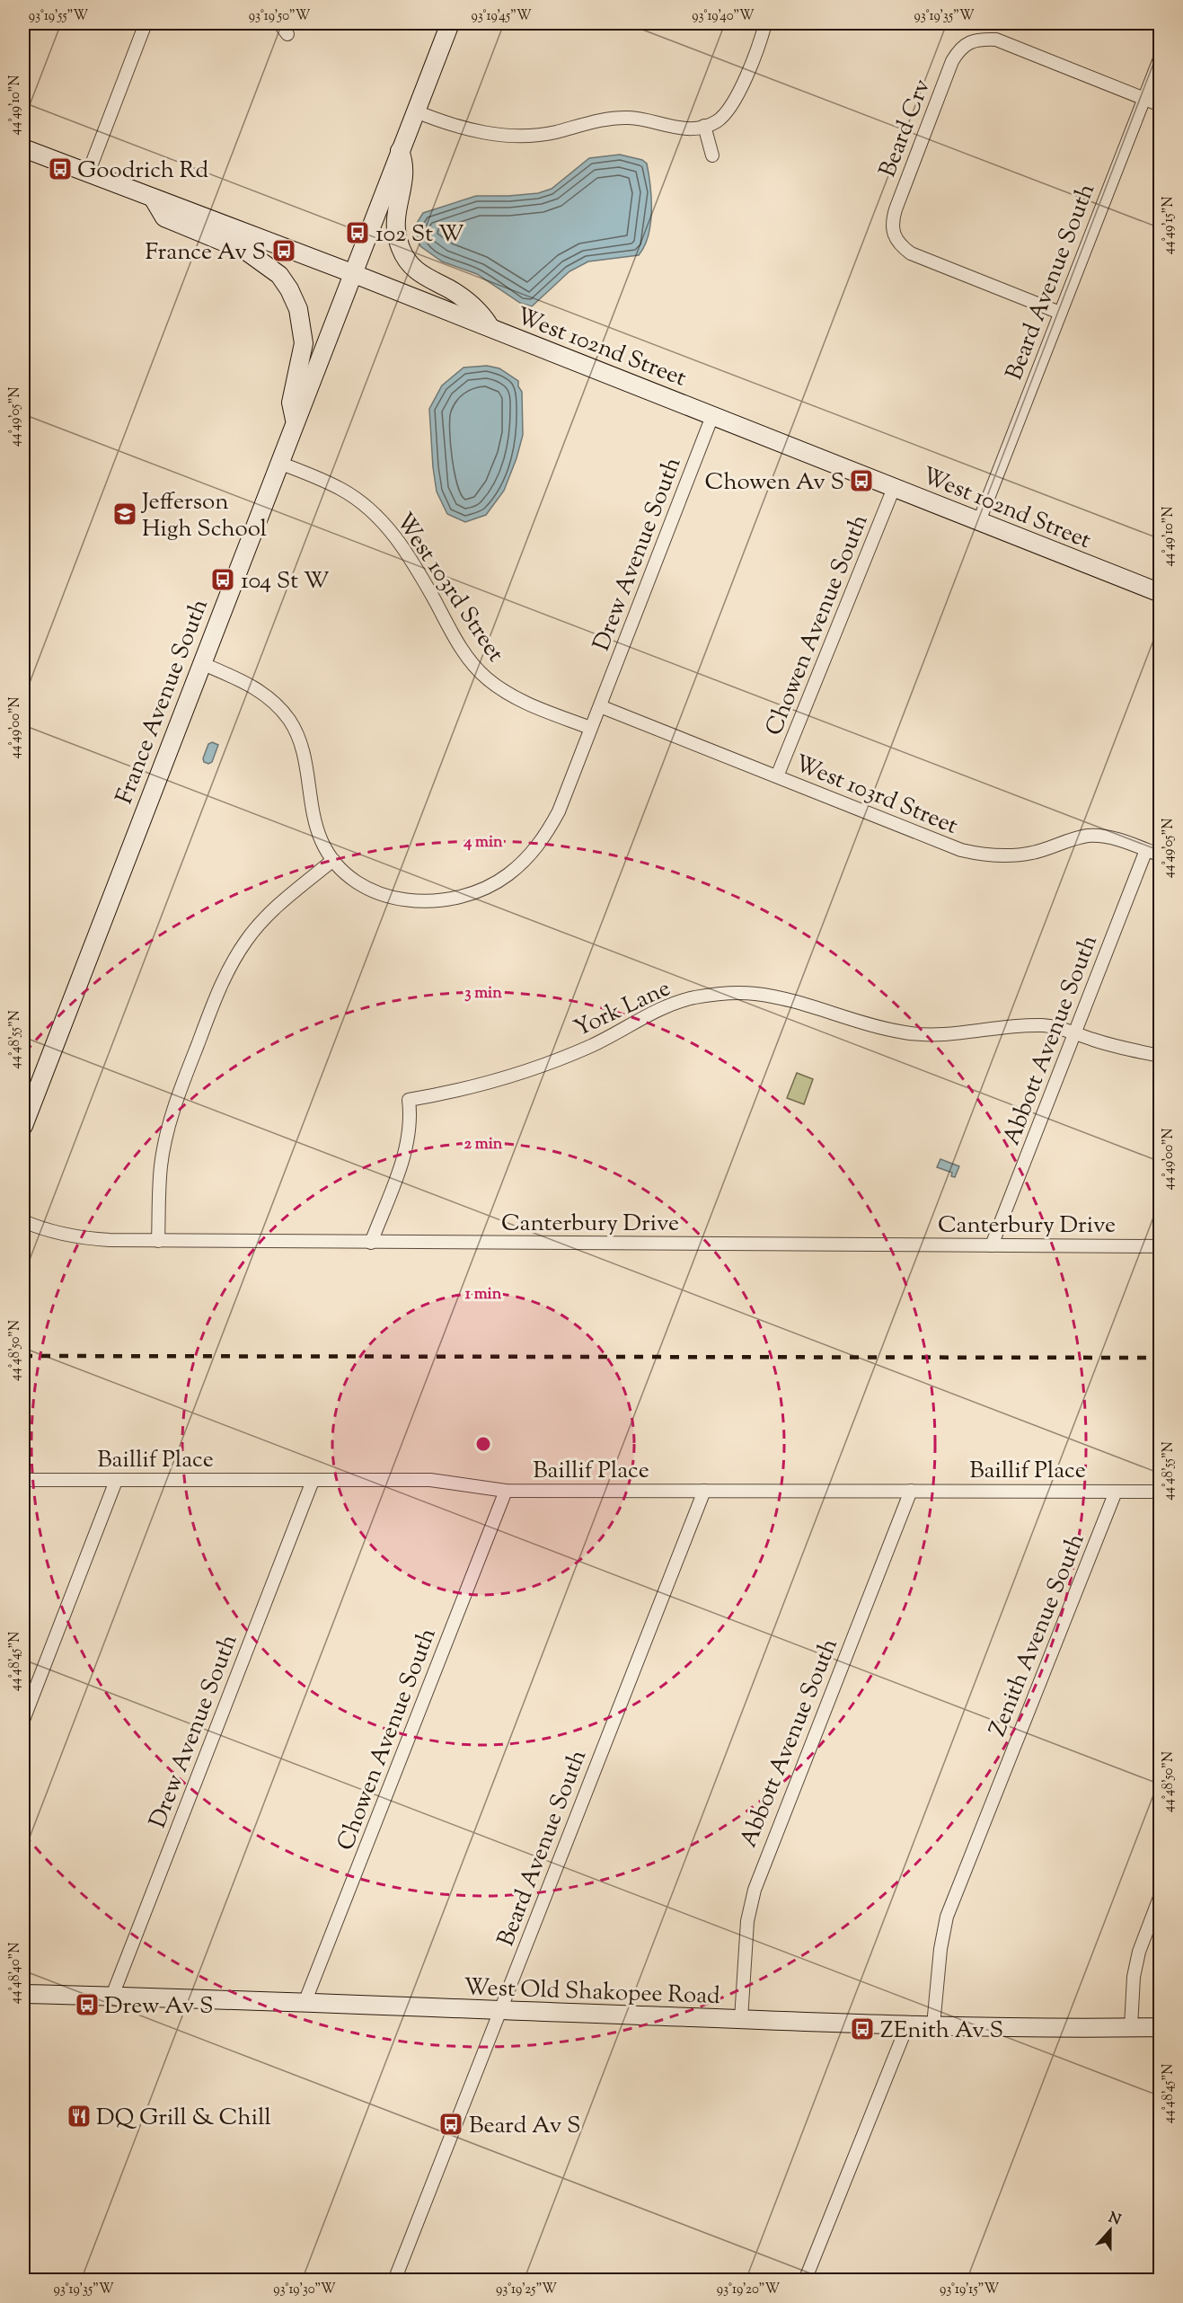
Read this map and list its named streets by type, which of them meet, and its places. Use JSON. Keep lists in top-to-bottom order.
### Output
{
  "streets": {
    "main road": ["West 102nd Street", "France Avenue South", "West Old Shakopee Road"],
    "street": [
      "Beard Crv",
      "Beard Avenue South",
      "Drew Avenue South",
      "West 103rd Street",
      "Chowen Avenue South",
      "York Lane",
      "Abbott Avenue South",
      "Canterbury Drive",
      "Baillif Place",
      "Zenith Avenue South"
    ]
  },
  "crossings": [
    ["Beard Crv", "Beard Avenue South"],
    ["Beard Avenue South", "West 102nd Street"],
    ["Beard Avenue South", "Baillif Place"],
    ["Beard Avenue South", "West Old Shakopee Road"],
    ["West 102nd Street", "Drew Avenue South"],
    ["West 102nd Street", "Chowen Avenue South"],
    ["West 102nd Street", "France Avenue South"],
    ["Drew Avenue South", "West 103rd Street"],
    ["Drew Avenue South", "Baillif Place"],
    ["Drew Avenue South", "West Old Shakopee Road"],
    ["West 103rd Street", "Chowen Avenue South"],
    ["West 103rd Street", "France Avenue South"],
    ["West 103rd Street", "Abbott Avenue South"],
    ["Chowen Avenue South", "Baillif Place"],
    ["Chowen Avenue South", "West Old Shakopee Road"],
    ["York Lane", "Abbott Avenue South"],
    ["York Lane", "Canterbury Drive"],
    ["Abbott Avenue South", "Canterbury Drive"],
    ["Abbott Avenue South", "Baillif Place"],
    ["Abbott Avenue South", "West Old Shakopee Road"],
    ["Baillif Place", "Zenith Avenue South"],
    ["Zenith Avenue South", "West Old Shakopee Road"]
  ],
  "places": {
    "bus stop": [
      "Goodrich Rd",
      "102 St W",
      "France Av S",
      "Chowen Av S",
      "104 St W",
      "Drew Av S",
      "ZEnith Av S",
      "Beard Av S"
    ],
    "school or university": ["Jefferson High School"],
    "restaurant": ["DQ Grill & Chill"]
  },
  "north": "top",
  "coordinates": [
    "93°19'55\"W",
    "93°19'50\"W",
    "93°19'45\"W",
    "93°19'40\"W",
    "93°19'35\"W",
    "44°49'10\"N",
    "44°49'15\"N",
    "44°49'05\"N",
    "44°49'00\"N",
    "44°48'55\"N",
    "44°48'50\"N",
    "44°48'45\"N",
    "44°48'40\"N",
    "93°19'30\"W",
    "93°19'25\"W",
    "93°19'20\"W",
    "93°19'15\"W"
  ],
  "rings": [
    "4 min",
    "3 min",
    "2 min",
    "1 min"
  ]
}
